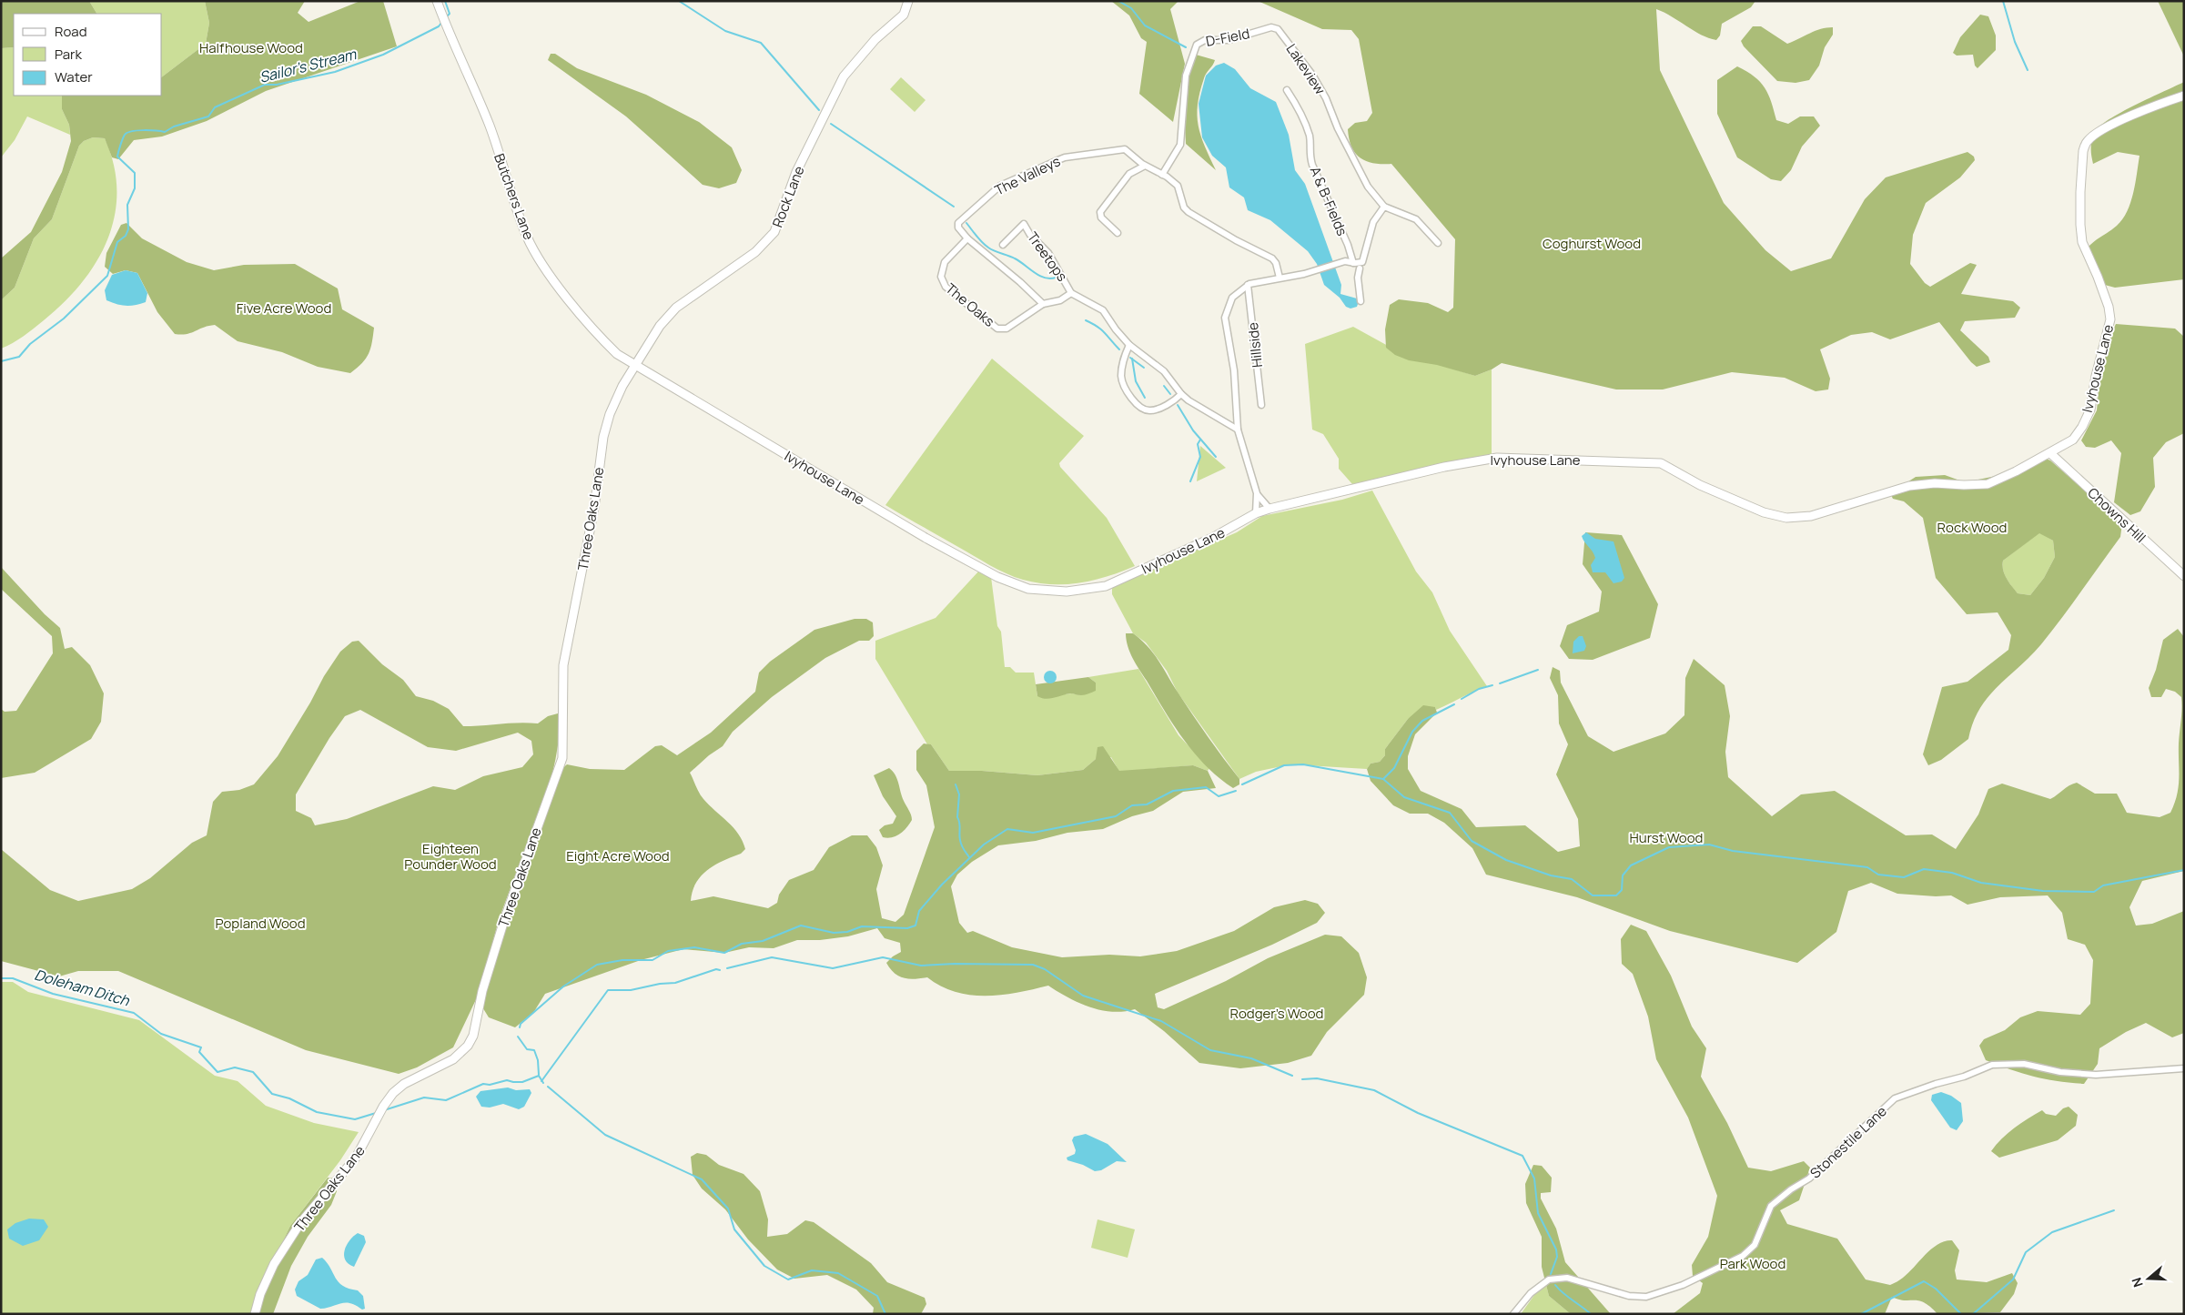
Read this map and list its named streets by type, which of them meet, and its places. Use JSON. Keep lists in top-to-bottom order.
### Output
{
  "streets": {
    "street": [
      "D-Field",
      "Lakeview",
      "The Valleys",
      "Butchers Lane",
      "Rock Lane",
      "A & B-Fields",
      "Treetops",
      "The Oaks",
      "Hillside",
      "Ivyhouse Lane",
      "Chowns Hill",
      "Three Oaks Lane",
      "Stonestile Lane"
    ]
  },
  "crossings": [
    ["D-Field", "Lakeview"],
    ["D-Field", "The Valleys"],
    ["The Valleys", "The Oaks"],
    ["Butchers Lane", "Rock Lane"],
    ["Butchers Lane", "Ivyhouse Lane"],
    ["Butchers Lane", "Three Oaks Lane"],
    ["Rock Lane", "Ivyhouse Lane"],
    ["Rock Lane", "Three Oaks Lane"],
    ["Treetops", "The Oaks"],
    ["Ivyhouse Lane", "Chowns Hill"],
    ["Ivyhouse Lane", "Three Oaks Lane"]
  ],
  "water": ["Sailor's Stream", "Doleham Ditch"],
  "parks": [
    "Halfhouse Wood",
    "Coghurst Wood",
    "Five Acre Wood",
    "Rock Wood",
    "Hurst Wood",
    "Eighteen Pounder Wood",
    "Eight Acre Wood",
    "Popland Wood",
    "Rodger's Wood",
    "Park Wood"
  ],
  "legend": ["Road", "Park", "Water"],
  "north": "left"
}
